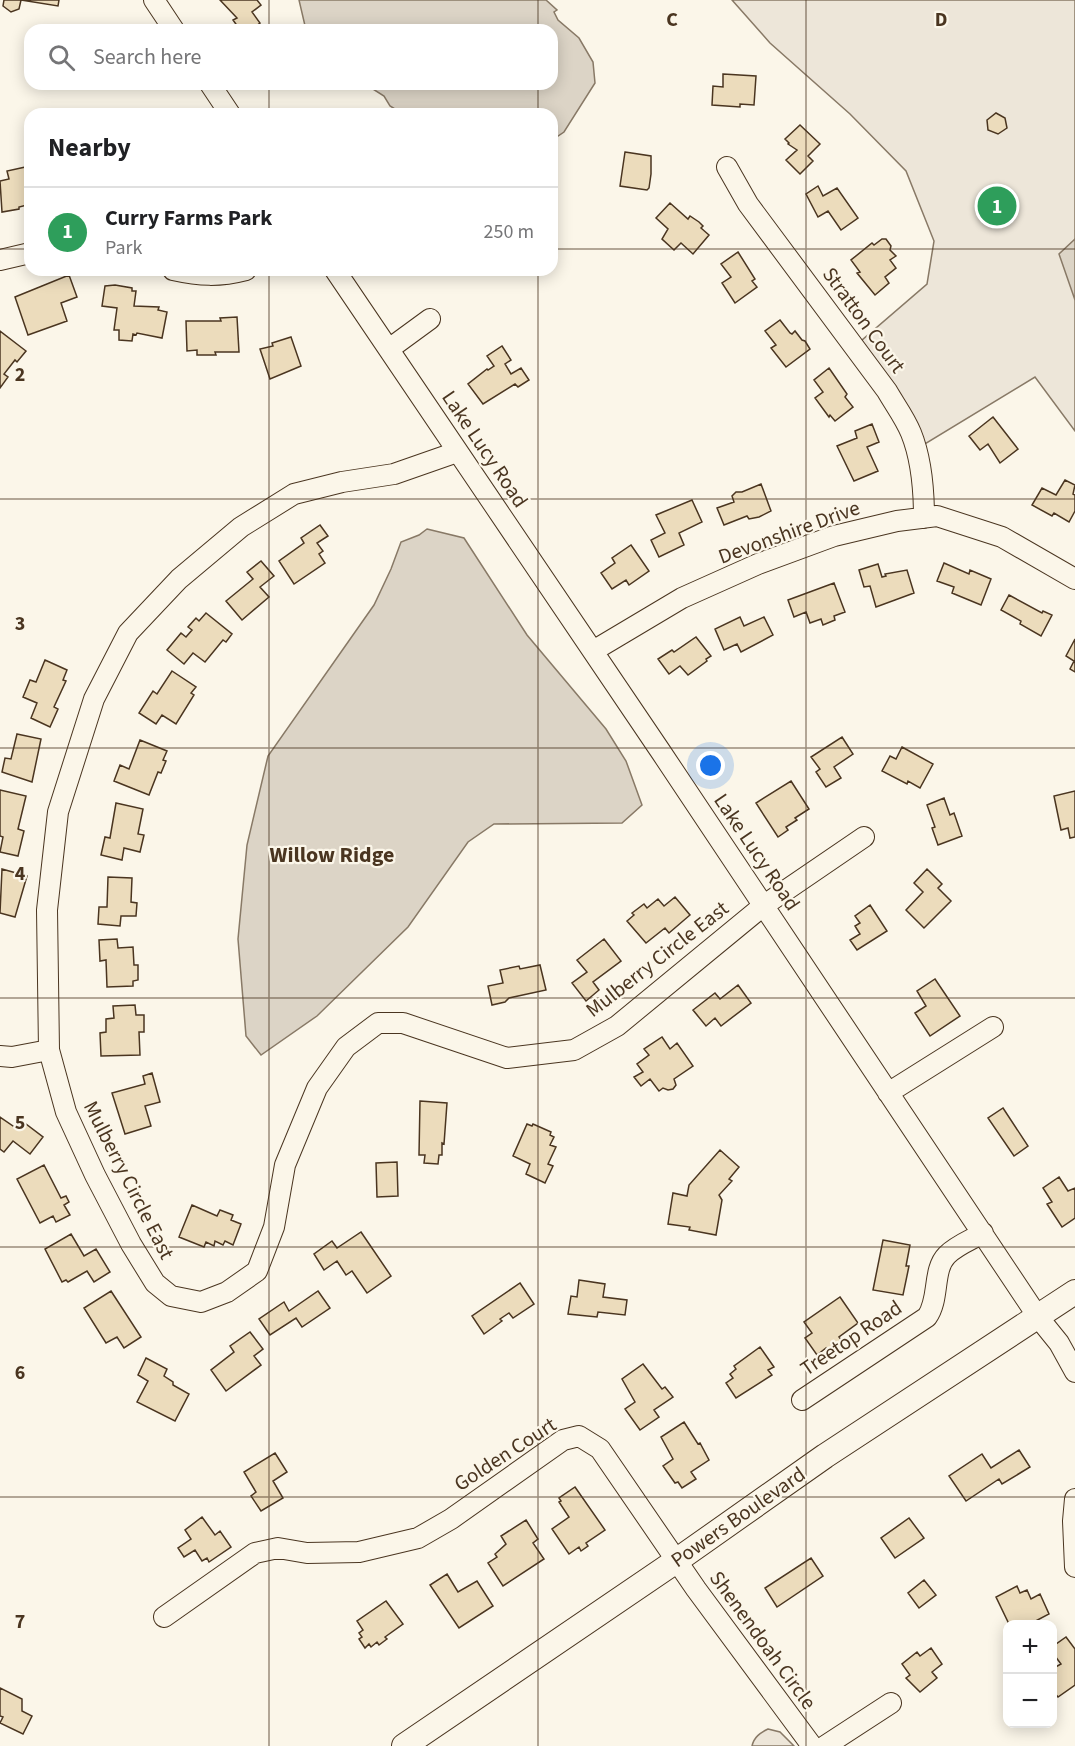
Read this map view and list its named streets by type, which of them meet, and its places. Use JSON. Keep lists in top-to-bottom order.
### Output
{
  "streets": {
    "main road": ["Powers Boulevard"],
    "street": [
      "Stratton Court",
      "Lake Lucy Road",
      "Devonshire Drive",
      "Mulberry Circle East",
      "Treetop Road",
      "Golden Court",
      "Shenendoah Circle"
    ]
  },
  "crossings": [
    ["Stratton Court", "Devonshire Drive"],
    ["Lake Lucy Road", "Devonshire Drive"],
    ["Lake Lucy Road", "Mulberry Circle East"],
    ["Lake Lucy Road", "Treetop Road"],
    ["Lake Lucy Road", "Powers Boulevard"],
    ["Golden Court", "Powers Boulevard"],
    ["Golden Court", "Shenendoah Circle"],
    ["Powers Boulevard", "Shenendoah Circle"]
  ],
  "districts": ["Willow Ridge"],
  "page": {
    "search": "Search here",
    "heading": "Nearby",
    "pins": "1",
    "list": [
      {
        "mark": "1",
        "name": "Curry Farms Park",
        "note": "Park",
        "value": "250 m"
      }
    ],
    "map_buttons": ["+", "−"]
  },
  "grid": {
    "columns": ["C", "D"],
    "rows": [
      "2",
      "3",
      "4",
      "5",
      "6",
      "7"
    ]
  }
}
